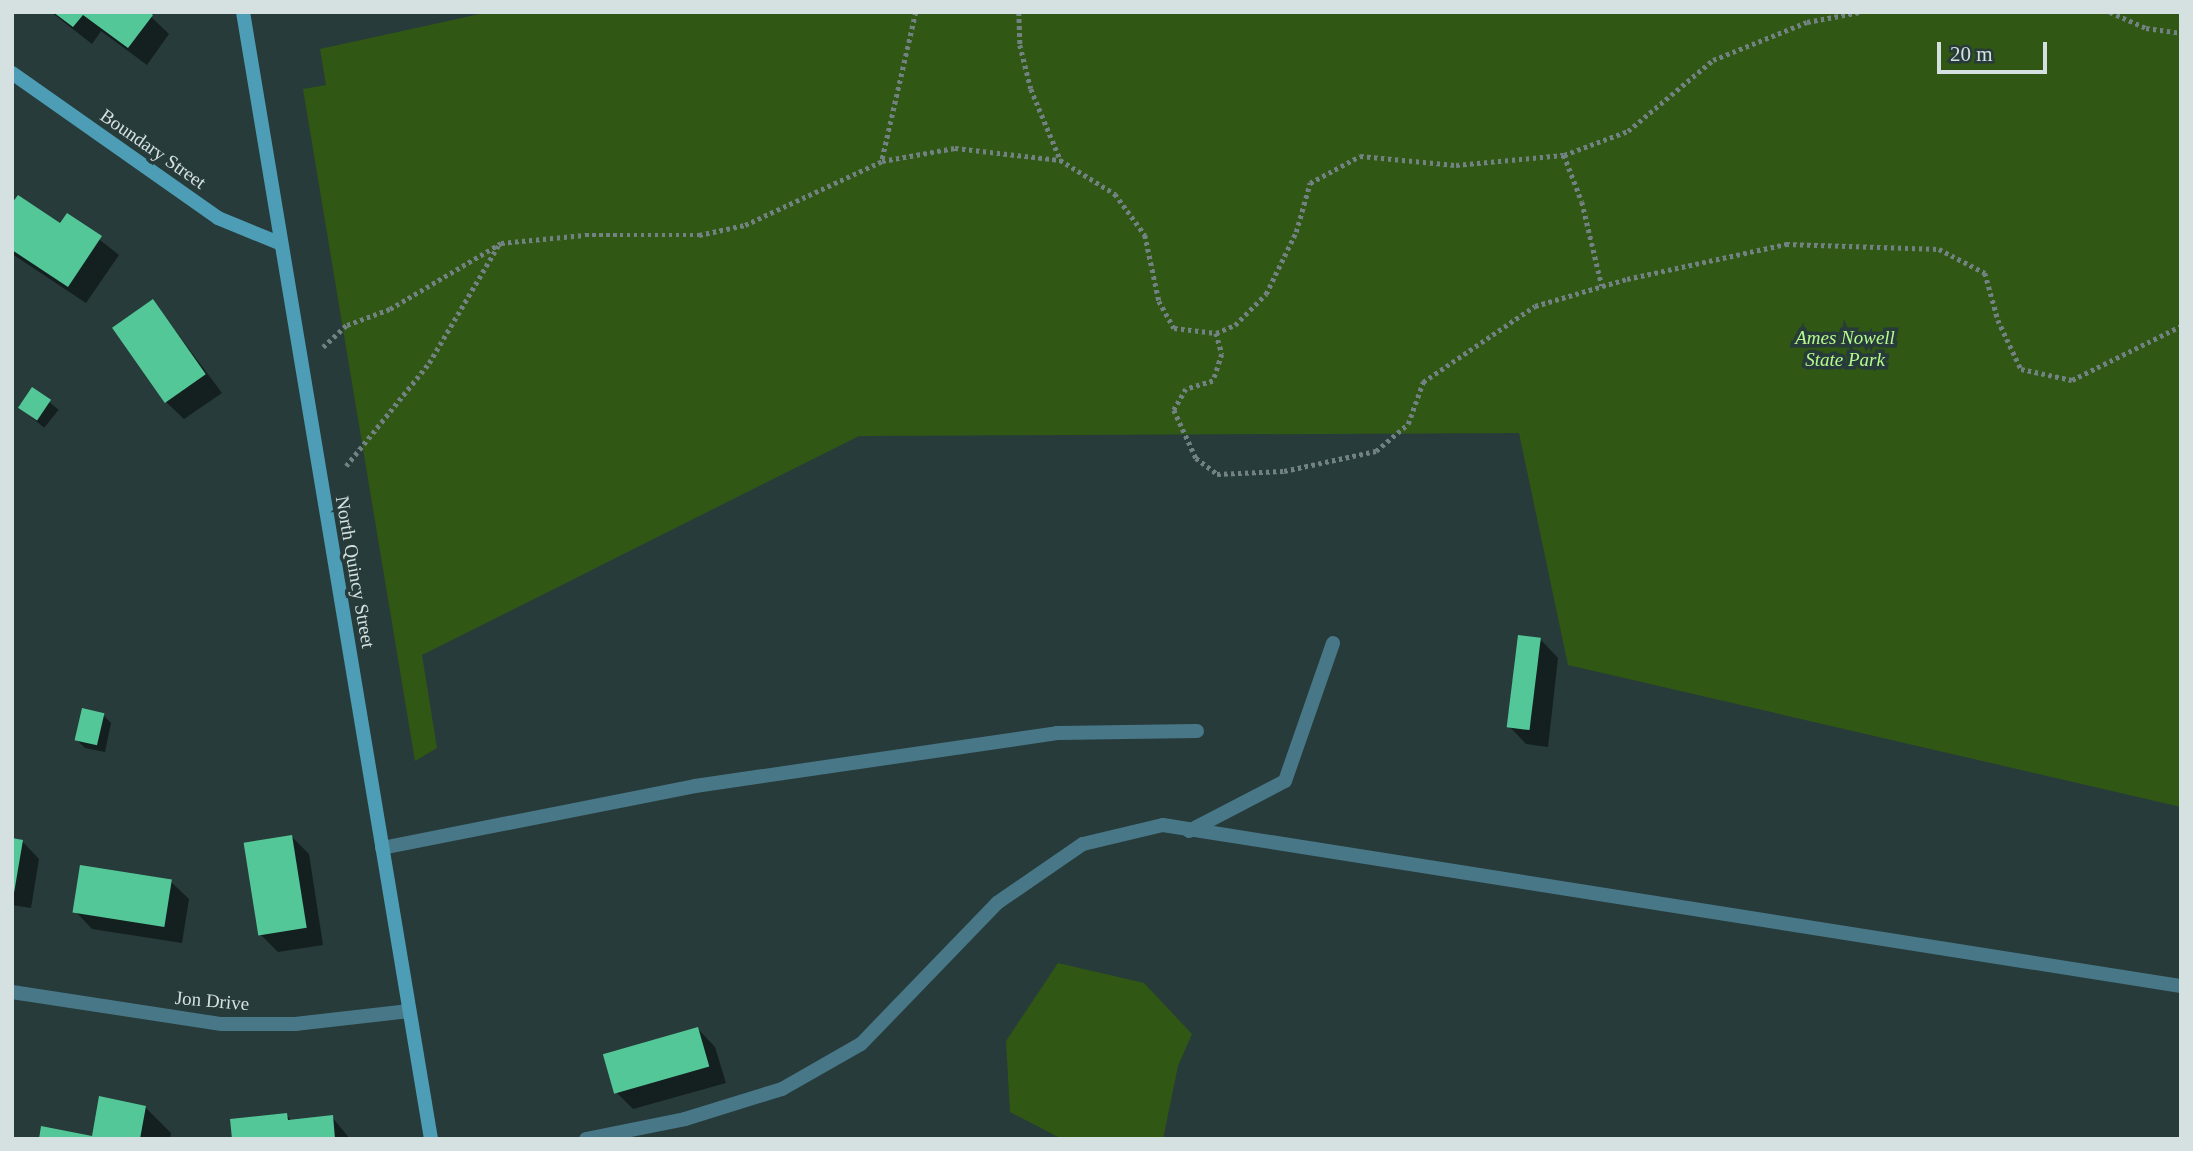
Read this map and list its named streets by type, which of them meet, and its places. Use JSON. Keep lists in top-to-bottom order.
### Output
{
  "streets": {
    "main road": ["Boundary Street", "North Quincy Street"],
    "street": ["Jon Drive"]
  },
  "crossings": [
    ["Boundary Street", "North Quincy Street"],
    ["North Quincy Street", "Jon Drive"]
  ],
  "parks": ["Ames Nowell State Park"],
  "scale_bar": "20 m"
}
